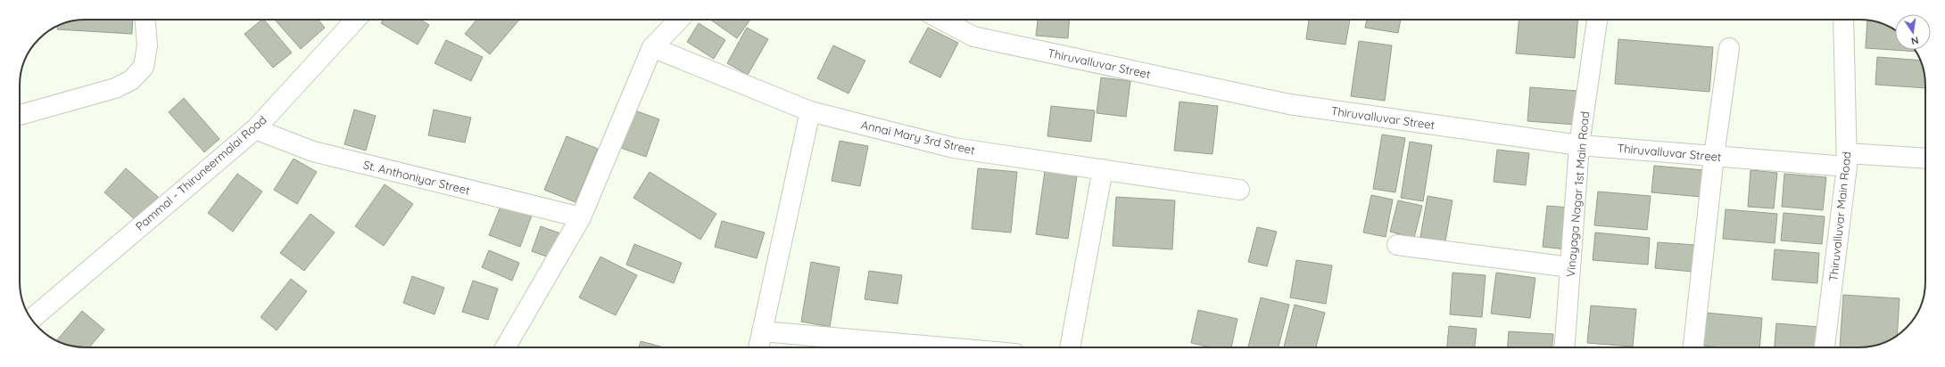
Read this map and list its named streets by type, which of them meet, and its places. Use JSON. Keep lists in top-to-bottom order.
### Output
{
  "streets": {
    "street": [
      "Thiruvalluvar Street",
      "Annai Mary 3rd Street",
      "Pammal - Thiruneermalai Road",
      "St. Anthoniyar Street",
      "Vinayaga Nagar 1st Main Road",
      "Thiruvalluvar Main Road"
    ]
  },
  "crossings": [
    ["Thiruvalluvar Street", "Vinayaga Nagar 1st Main Road"],
    ["Thiruvalluvar Street", "Thiruvalluvar Main Road"],
    ["Pammal - Thiruneermalai Road", "St. Anthoniyar Street"]
  ],
  "north": "bottom"
}
